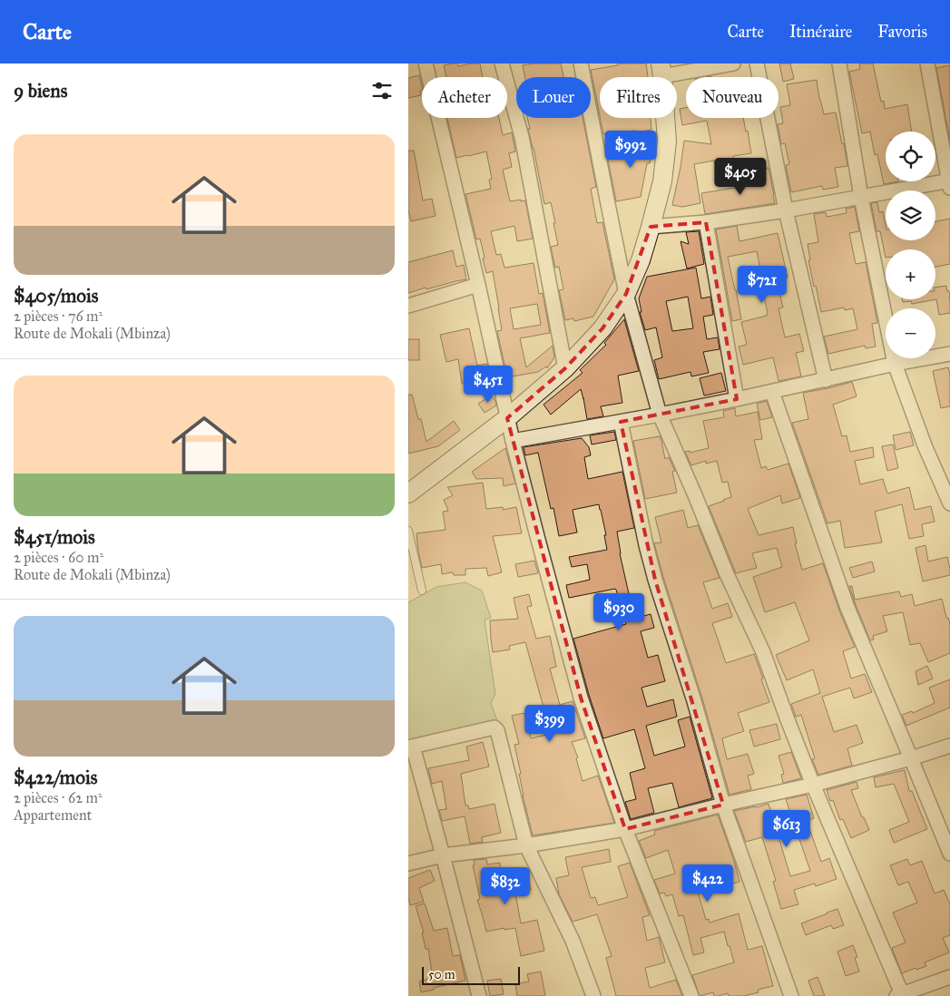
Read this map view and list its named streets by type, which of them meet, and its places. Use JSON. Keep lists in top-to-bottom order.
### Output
{
  "scale_bar": "50 m",
  "page": {
    "header": "Carte",
    "nav": ["Carte", "Itinéraire", "Favoris"],
    "heading": "9 biens",
    "chip": [
      "Acheter",
      "Louer",
      "Filtres",
      "Nouveau"
    ],
    "list": [
      {
        "name": "$405/mois",
        "note": "2 pièces · 76 m² · Route de Mokali (Mbinza)"
      },
      {
        "name": "$451/mois",
        "note": "2 pièces · 60 m² · Route de Mokali (Mbinza)"
      },
      {
        "name": "$422/mois",
        "note": "2 pièces · 62 m² · Appartement"
      }
    ],
    "price": [
      "$992",
      "$405",
      "$721",
      "$451",
      "$930",
      "$399",
      "$613",
      "$422",
      "$832"
    ],
    "map_buttons": ["+", "−"],
    "scale": "50 m"
  }
}
